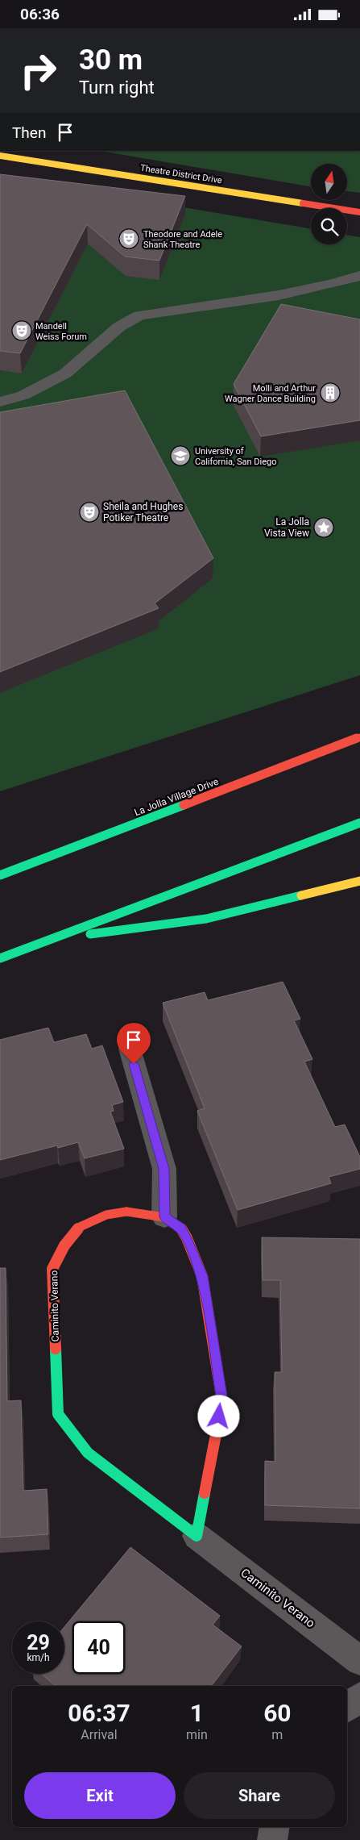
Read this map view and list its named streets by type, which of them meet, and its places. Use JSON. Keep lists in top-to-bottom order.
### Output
{
  "streets": {
    "street": ["Theatre District Drive", "La Jolla Village Drive", "Caminito Verano"]
  },
  "places": {
    "theatre": ["Theodore and Adele Shank Theatre", "Mandell Weiss Forum", "Sheila and Hughes Potiker Theatre"],
    "building": ["Molli and Arthur Wagner Dance Building"],
    "school or university": ["University of California, San Diego"],
    "place": ["La Jolla Vista View"]
  },
  "north": "top",
  "page": {
    "status": "06:36",
    "turn": ["30 m", "Turn right"],
    "then": "Then",
    "speed": "29 km/h",
    "limit": "40",
    "eta": [
      "06:37",
      "Arrival",
      "1",
      "min",
      "60",
      "m"
    ],
    "buttons": ["Exit", "Share"]
  }
}
